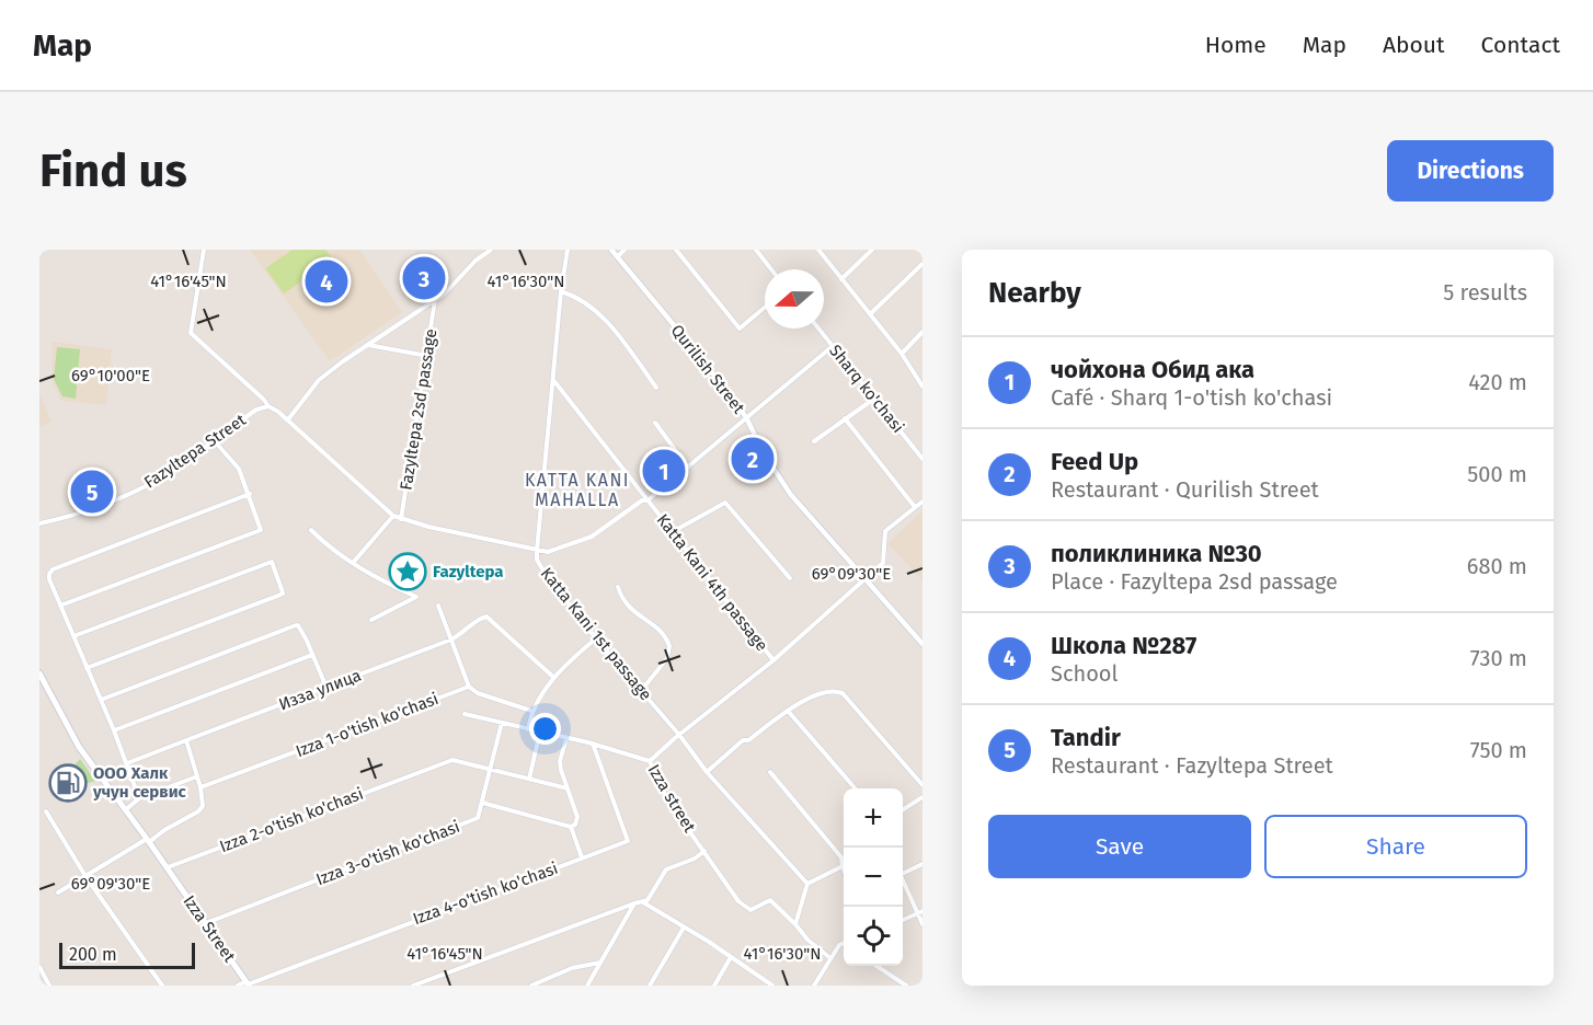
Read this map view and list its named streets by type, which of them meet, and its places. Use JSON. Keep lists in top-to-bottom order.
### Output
{
  "streets": {
    "main road": ["Izza Street"],
    "street": [
      "Qurilish Street",
      "Sharq ko'chasi",
      "Fazyltepa 2sd passage",
      "Fazyltepa Street",
      "Katta Kani 4th passage",
      "Katta Kani 1st passage",
      "Изза улица",
      "Izza 1-o'tish ko'chasi",
      "Izza street",
      "Izza 2-o'tish ko'chasi",
      "Izza 3-o'tish ko'chasi",
      "Izza 4-o'tish ko'chasi"
    ]
  },
  "crossings": [
    ["Katta Kani 4th passage", "Katta Kani 1st passage"],
    ["Izza street", "Izza 3-o'tish ko'chasi"],
    ["Izza street", "Izza 4-o'tish ko'chasi"],
    ["Izza 2-o'tish ko'chasi", "Izza 3-o'tish ko'chasi"],
    ["Izza 2-o'tish ko'chasi", "Izza Street"],
    ["Izza 3-o'tish ko'chasi", "Izza Street"],
    ["Izza 4-o'tish ko'chasi", "Izza Street"]
  ],
  "districts": ["KATTA KANI MAHALLA"],
  "places": {
    "place": ["Fazyltepa"],
    "fuel station": ["ООО Халк учун сервис"]
  },
  "scale_bar": "200 m",
  "north": "left",
  "page": {
    "header": "Map",
    "nav": [
      "Home",
      "Map",
      "About",
      "Contact"
    ],
    "buttons": [
      "Directions",
      ["Save", "Share"]
    ],
    "title": "Find us",
    "heading": ["Nearby", "5 results"],
    "pins": [
      "3",
      "4",
      "2",
      "1",
      "5"
    ],
    "list": [
      {
        "mark": "1",
        "name": "чойхона Обид ака",
        "note": "Café · Sharq 1-o'tish ko'chasi",
        "value": "420 m"
      },
      {
        "mark": "2",
        "name": "Feed Up",
        "note": "Restaurant · Qurilish Street",
        "value": "500 m"
      },
      {
        "mark": "3",
        "name": "поликлиника №30",
        "note": "Place · Fazyltepa 2sd passage",
        "value": "680 m"
      },
      {
        "mark": "4",
        "name": "Школа №287",
        "note": "School",
        "value": "730 m"
      },
      {
        "mark": "5",
        "name": "Tandir",
        "note": "Restaurant · Fazyltepa Street",
        "value": "750 m"
      }
    ],
    "map_buttons": ["+", "−"],
    "scale": "200 m"
  },
  "coordinates": [
    "41°16'45\"N",
    "41°16'30\"N",
    "69°10'00\"E",
    "69°09'30\"E"
  ]
}
